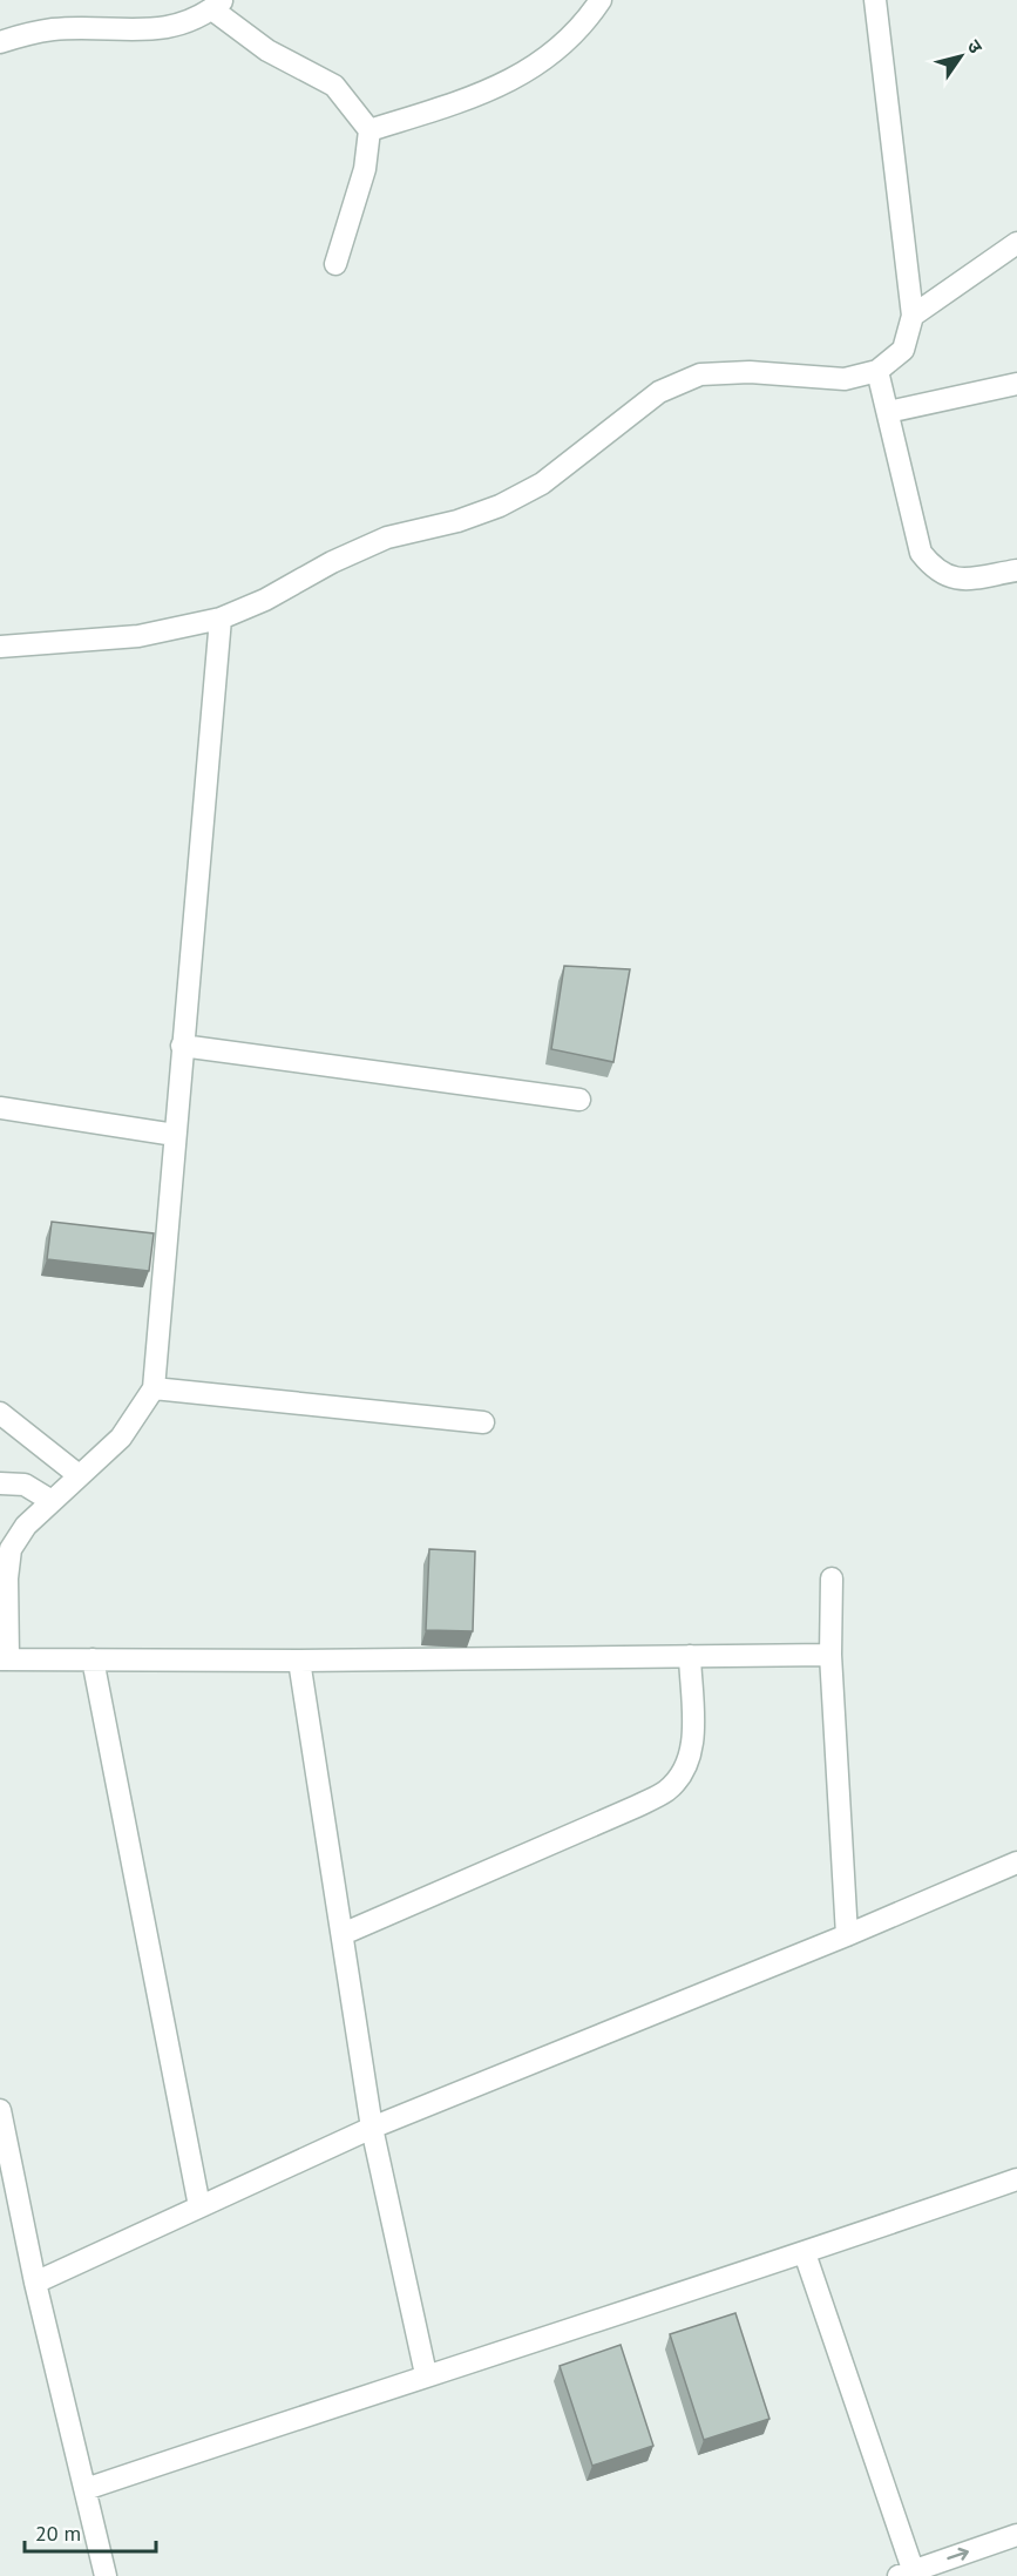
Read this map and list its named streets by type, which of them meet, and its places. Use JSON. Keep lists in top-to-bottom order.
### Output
{
  "scale_bar": "20 m",
  "north": "top right"
}
